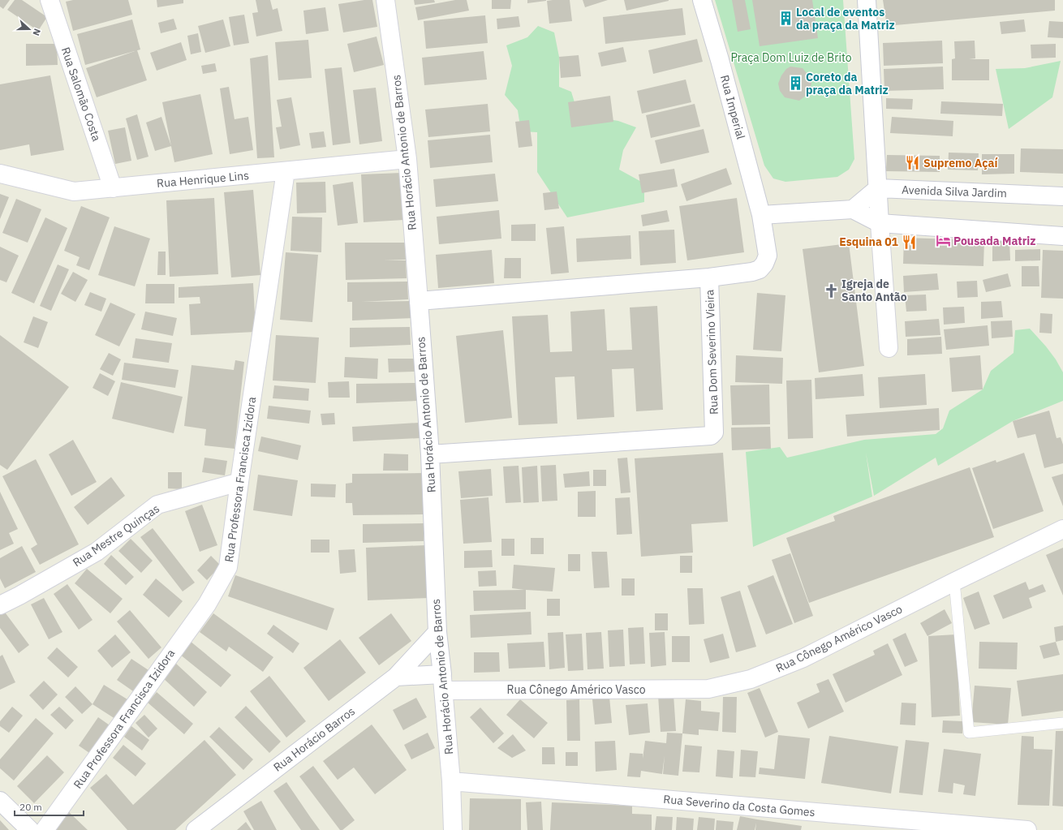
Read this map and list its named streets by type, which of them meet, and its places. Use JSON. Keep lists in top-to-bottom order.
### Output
{
  "streets": {
    "street": [
      "Rua Salomão Costa",
      "Rua Imperial",
      "Rua Horácio Antonio de Barros",
      "Rua Henrique Lins",
      "Avenida Silva Jardim",
      "Rua Dom Severino Vieira",
      "Rua Professora Francisca Izidora",
      "Rua Mestre Quinças",
      "Rua Cônego Américo Vasco",
      "Rua Horácio Barros",
      "Rua Severino da Costa Gomes"
    ]
  },
  "crossings": [
    ["Rua Salomão Costa", "Rua Henrique Lins"],
    ["Rua Imperial", "Rua Dom Severino Vieira"],
    ["Rua Horácio Antonio de Barros", "Rua Henrique Lins"],
    ["Rua Horácio Antonio de Barros", "Rua Dom Severino Vieira"],
    ["Rua Horácio Antonio de Barros", "Rua Cônego Américo Vasco"],
    ["Rua Horácio Antonio de Barros", "Rua Horácio Barros"],
    ["Rua Horácio Antonio de Barros", "Rua Severino da Costa Gomes"],
    ["Rua Henrique Lins", "Rua Professora Francisca Izidora"],
    ["Rua Professora Francisca Izidora", "Rua Mestre Quinças"]
  ],
  "parks": ["Praça Dom Luiz de Brito"],
  "places": {
    "building": ["Local de eventos da praça da Matriz", "Coreto da praça da Matriz"],
    "restaurant": ["Supremo Açaí", "Esquina 01"],
    "hotel": ["Pousada Matriz"],
    "church": ["Igreja de Santo Antão"]
  },
  "scale_bar": "20 m",
  "north": "right"
}
